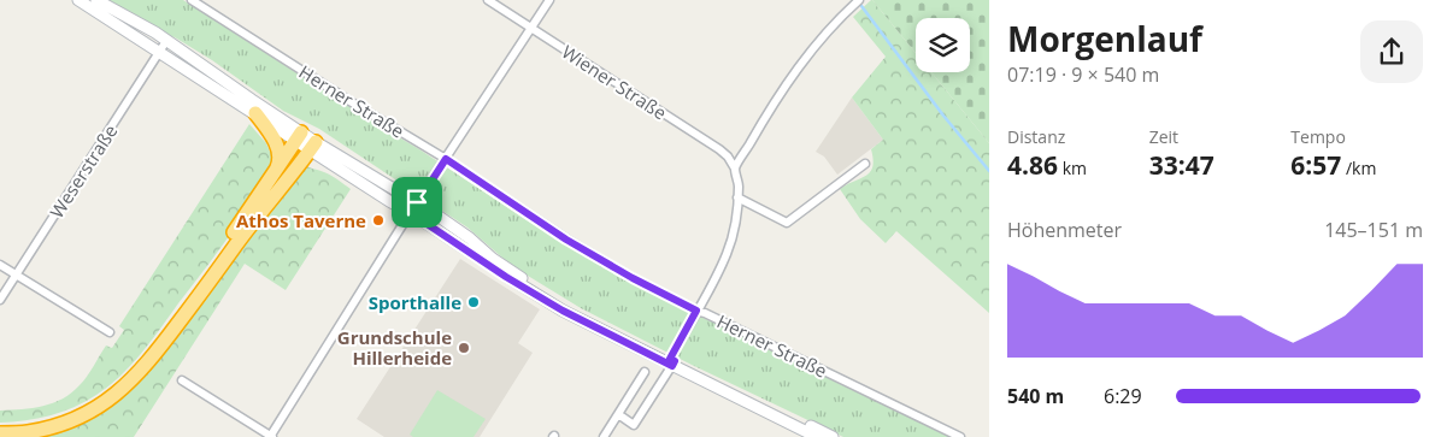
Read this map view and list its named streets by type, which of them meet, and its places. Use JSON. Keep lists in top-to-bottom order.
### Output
{
  "streets": {
    "street": ["Wiener Straße", "Herner Straße", "Weserstraße"]
  },
  "places": ["Athos Taverne", "Sporthalle", "Grundschule Hillerheide"],
  "page": {
    "heading": ["Morgenlauf", "07:19 · 9 × 540 m"],
    "stats": [
      ["Distanz", "4.86 km"],
      ["Zeit", "33:47"],
      ["Tempo", "6:57 /km"]
    ],
    "chart": ["Höhenmeter", "145–151 m"],
    "list": [
      {
        "name": "540 m",
        "note": "6:29"
      }
    ]
  }
}
